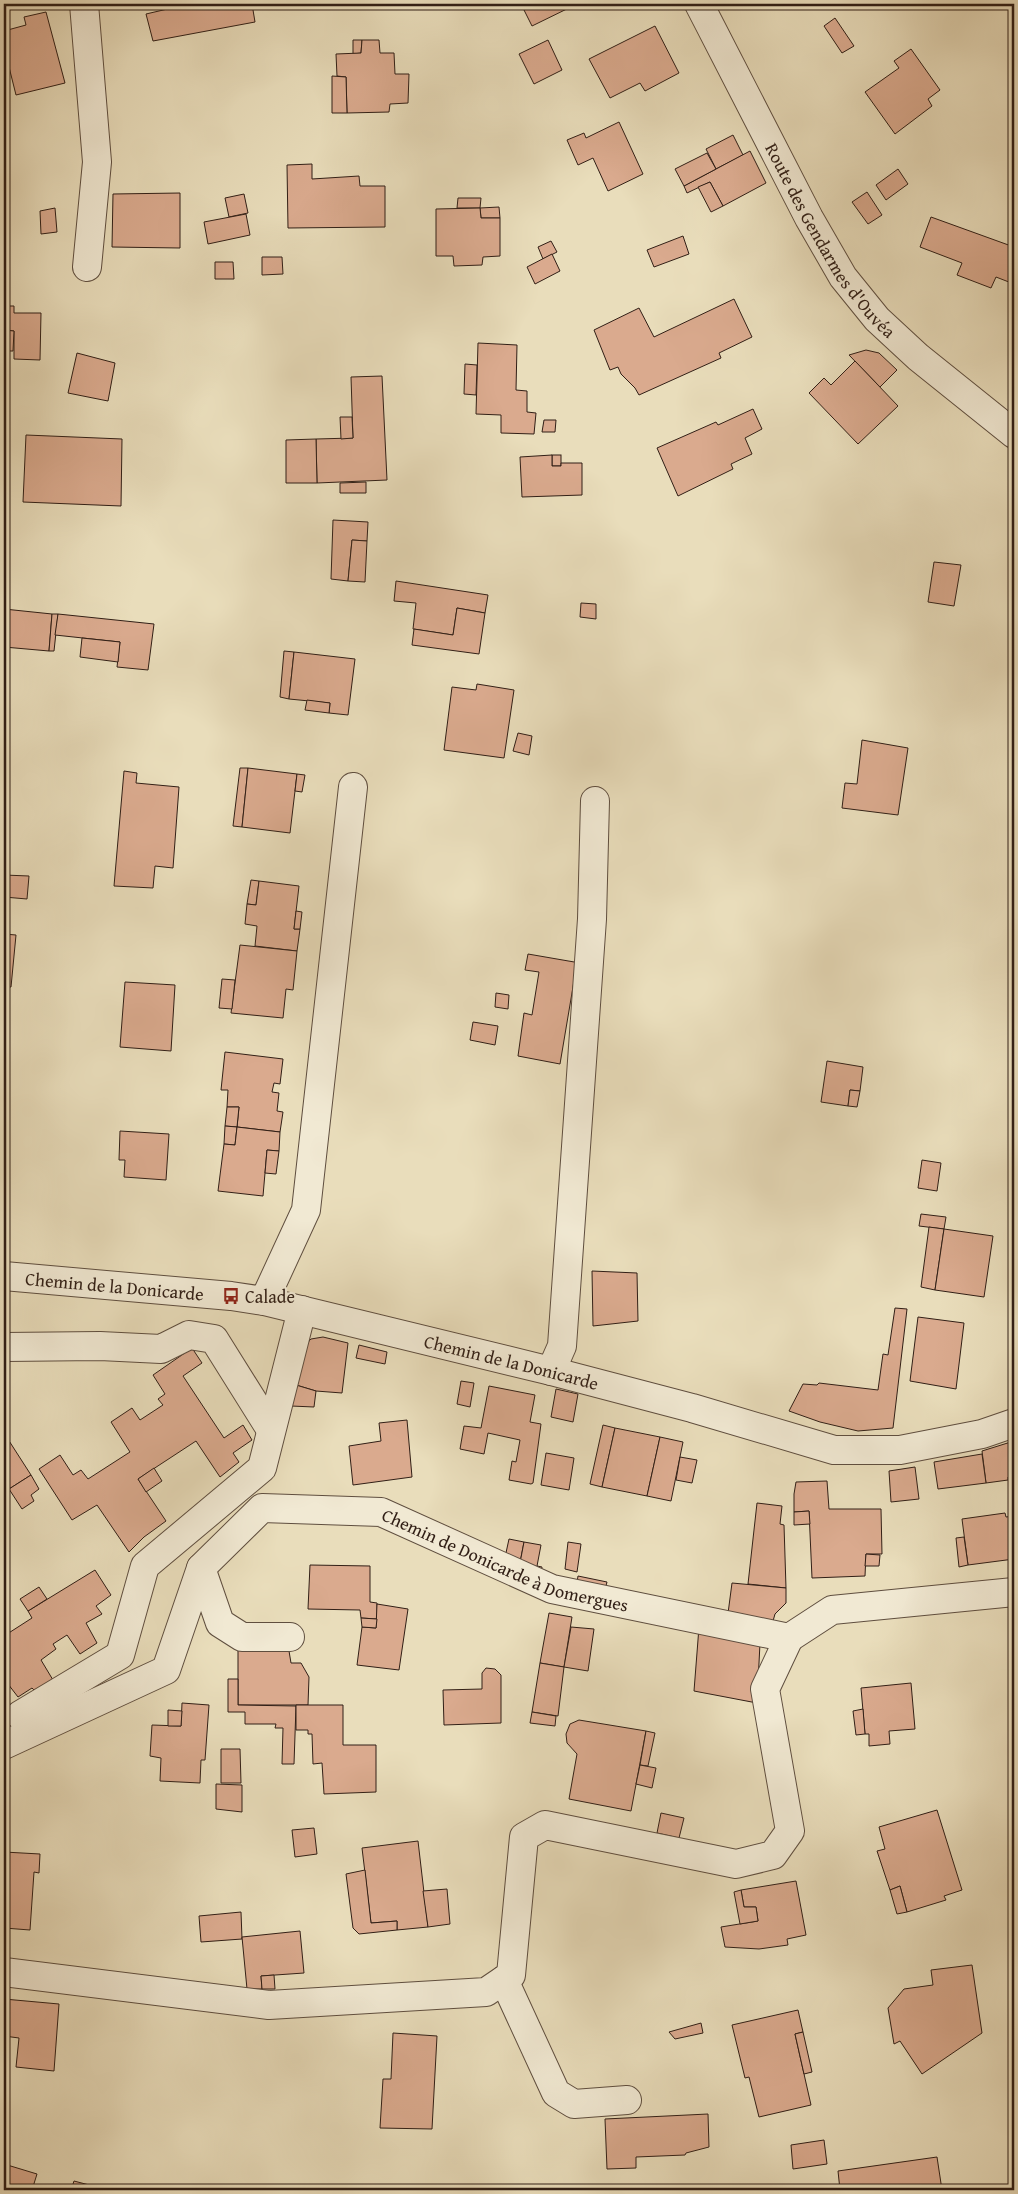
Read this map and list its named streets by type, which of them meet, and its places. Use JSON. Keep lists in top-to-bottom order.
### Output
{
  "streets": {
    "street": ["Route des Gendarmes d'Ouvéa", "Chemin de la Donicarde", "Chemin de Donicarde à Domergues"]
  },
  "places": {
    "bus stop": ["Calade"]
  }
}
